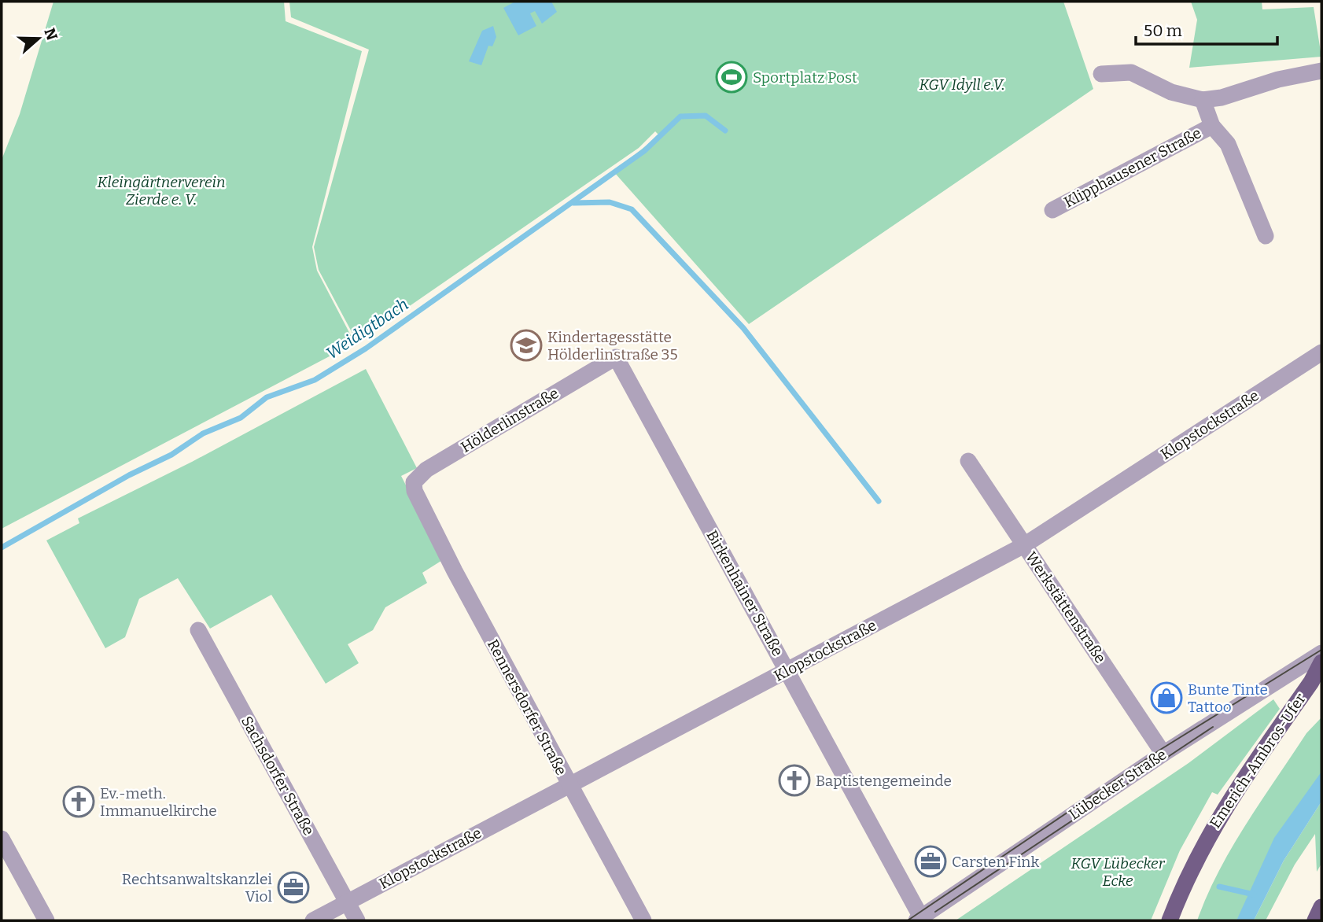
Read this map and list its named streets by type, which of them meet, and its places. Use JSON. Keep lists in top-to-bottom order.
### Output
{
  "streets": {
    "main road": ["Emerich-Ambros-Ufer"],
    "street": [
      "Klipphausener Straße",
      "Hölderlinstraße",
      "Klopstockstraße",
      "Birkenhainer Straße",
      "Werkstättenstraße",
      "Rennersdorfer Straße",
      "Sachsdorfer Straße",
      "Lübecker Straße"
    ]
  },
  "crossings": [
    ["Hölderlinstraße", "Birkenhainer Straße"],
    ["Hölderlinstraße", "Rennersdorfer Straße"],
    ["Klopstockstraße", "Birkenhainer Straße"],
    ["Klopstockstraße", "Werkstättenstraße"],
    ["Klopstockstraße", "Rennersdorfer Straße"],
    ["Klopstockstraße", "Sachsdorfer Straße"],
    ["Birkenhainer Straße", "Lübecker Straße"],
    ["Werkstättenstraße", "Lübecker Straße"]
  ],
  "water": ["Weidigtbach"],
  "parks": ["KGV Idyll e.V.", "Kleingärtnerverein Zierde e. V.", "KGV Lübecker Ecke"],
  "places": {
    "sports": ["Sportplatz Post"],
    "school or university": ["Kindertagesstätte Hölderlinstraße 35"],
    "shop": ["Bunte Tinte Tattoo"],
    "church": ["Baptistengemeinde", "Ev.-meth. Immanuelkirche"],
    "office": ["Carsten Fink", "Rechtsanwaltskanzlei Viol"]
  },
  "scale_bar": "50 m",
  "north": "right"
}
